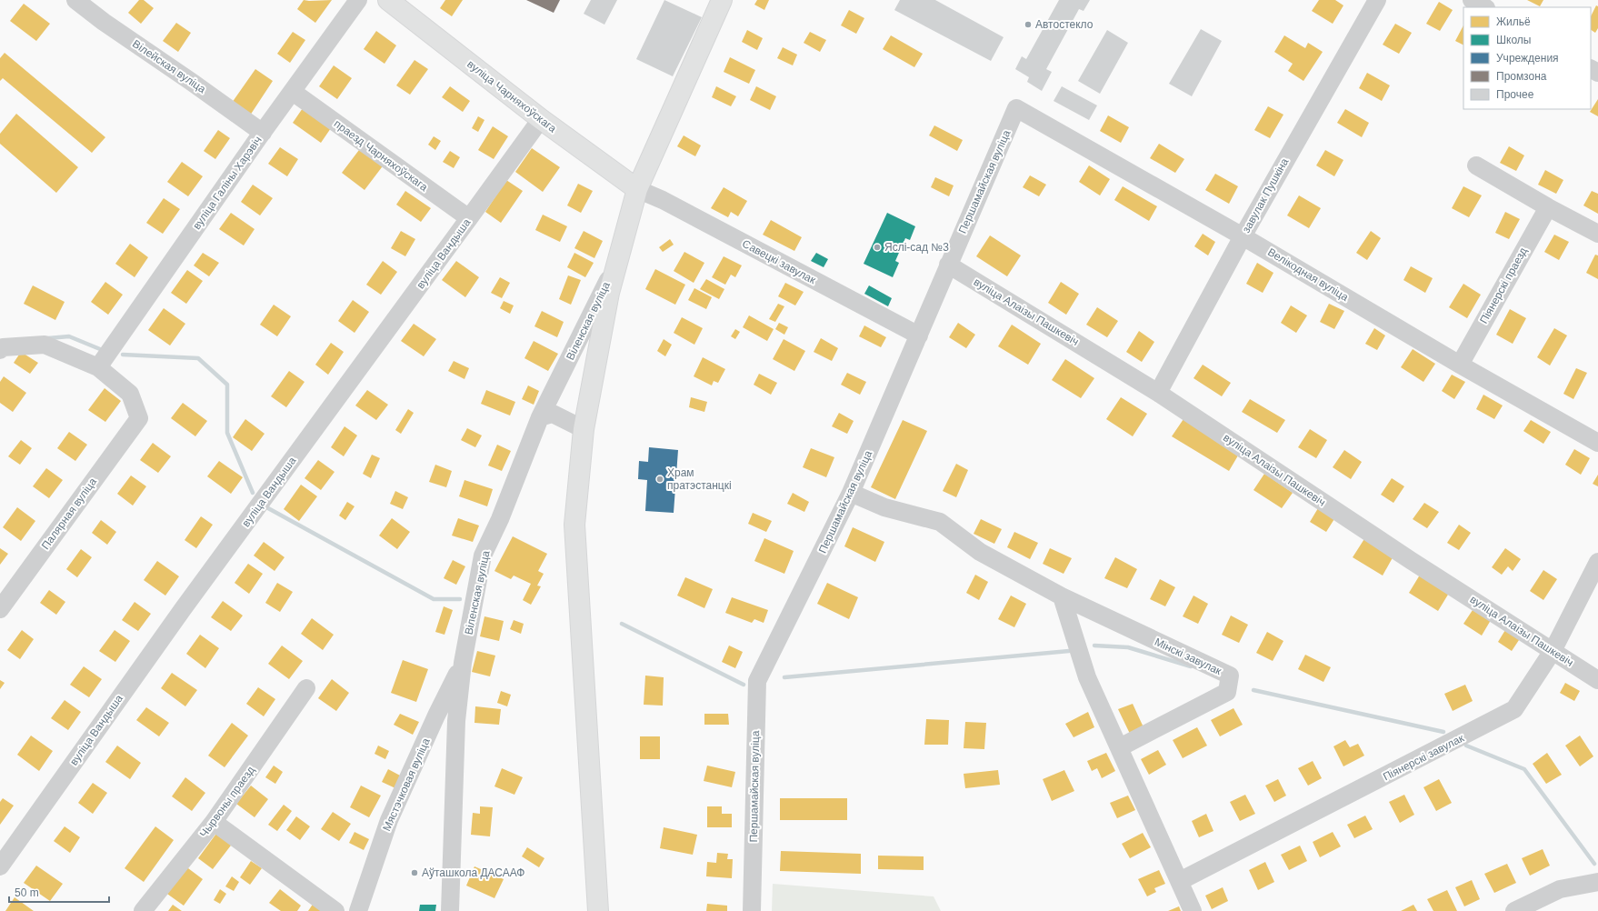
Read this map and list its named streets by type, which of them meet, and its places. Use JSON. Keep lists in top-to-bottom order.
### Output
{
  "streets": {
    "main road": ["вуліца Чарняхоўскага", "Віленская вуліца"],
    "street": [
      "Вілейская вуліца",
      "праезд Чарняхоўскага",
      "Першамайская вуліца",
      "вуліца Галіны Харэвіч",
      "завулак Пушкіна",
      "вуліца Вандыша",
      "Савецкі завулак",
      "Велікодная вуліца",
      "Піянерскі праезд",
      "вуліца Алаізы Пашкевіч",
      "Палярная вуліца",
      "Мінскі завулак",
      "Піянерскі завулак",
      "Мястэчковая вуліца",
      "Чырвоны праезд"
    ]
  },
  "crossings": [
    ["Вілейская вуліца", "вуліца Галіны Харэвіч"],
    ["вуліца Чарняхоўскага", "вуліца Вандыша"],
    ["вуліца Чарняхоўскага", "Савецкі завулак"],
    ["вуліца Чарняхоўскага", "Віленская вуліца"],
    ["праезд Чарняхоўскага", "вуліца Галіны Харэвіч"],
    ["праезд Чарняхоўскага", "вуліца Вандыша"],
    ["Першамайская вуліца", "Савецкі завулак"],
    ["Першамайская вуліца", "Велікодная вуліца"],
    ["Першамайская вуліца", "вуліца Алаізы Пашкевіч"],
    ["Першамайская вуліца", "Мінскі завулак"],
    ["вуліца Галіны Харэвіч", "Палярная вуліца"],
    ["завулак Пушкіна", "Велікодная вуліца"],
    ["завулак Пушкіна", "вуліца Алаізы Пашкевіч"],
    ["Савецкі завулак", "Віленская вуліца"],
    ["Велікодная вуліца", "Піянерскі праезд"],
    ["вуліца Алаізы Пашкевіч", "Піянерскі завулак"],
    ["Віленская вуліца", "Мястэчковая вуліца"]
  ],
  "places": [
    "Автостекло",
    "Яслі-сад №3",
    "Храм пратэстанцкі",
    "Аўташкола ДАСААФ"
  ],
  "legend": [
    "Жильё",
    "Школы",
    "Учреждения",
    "Промзона",
    "Прочее"
  ],
  "scale_bar": "50 m"
}
